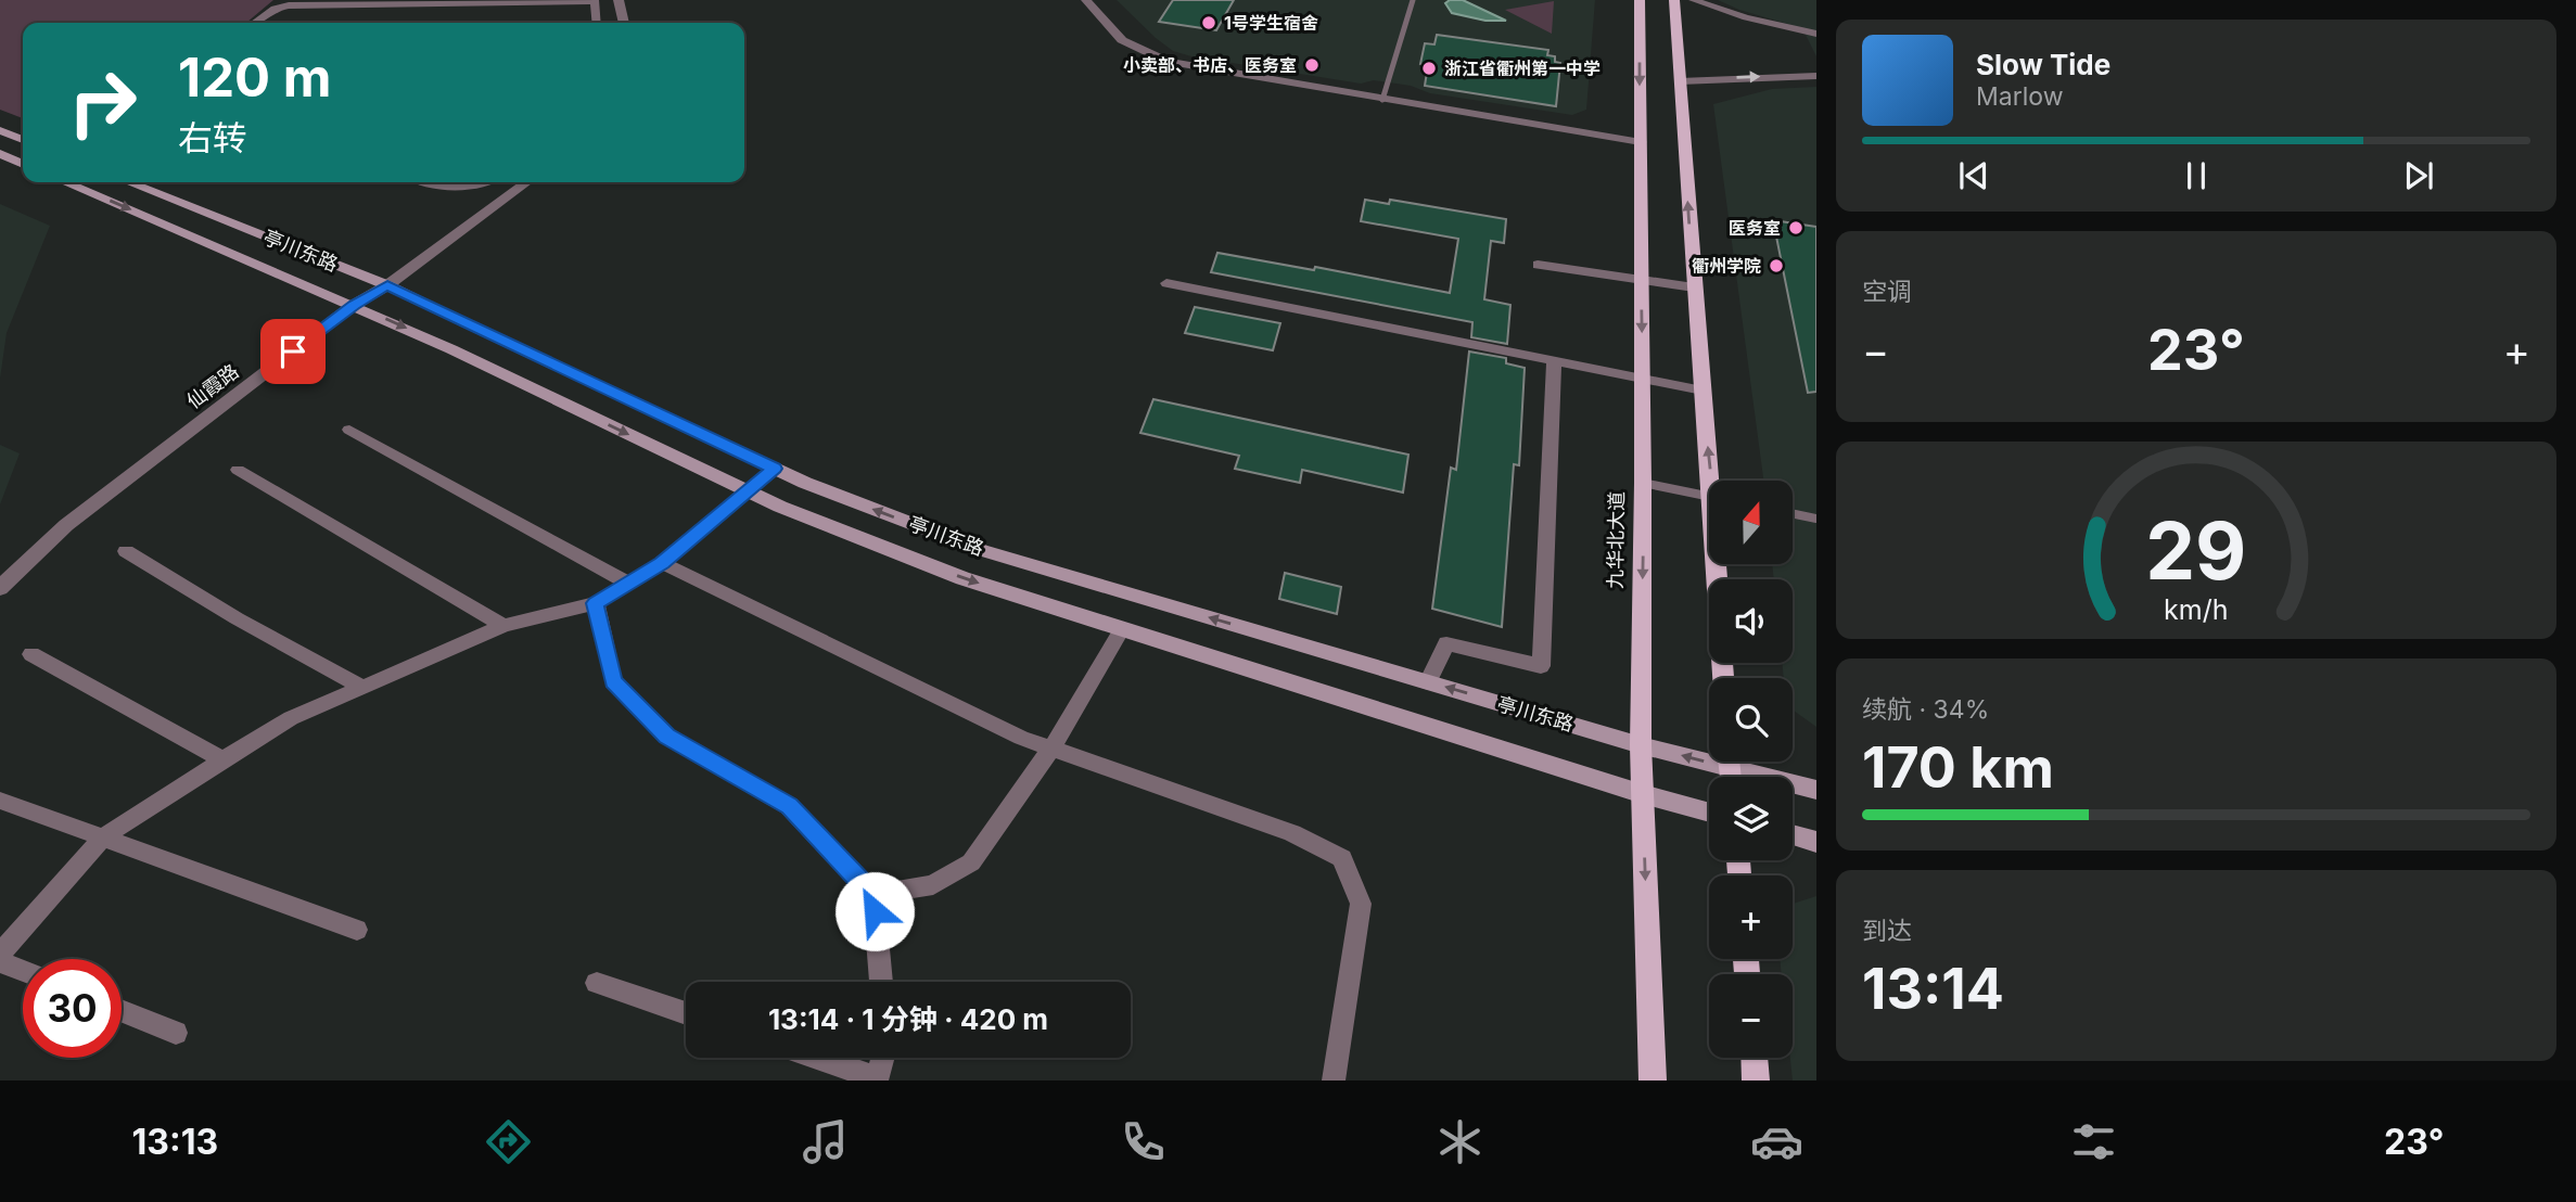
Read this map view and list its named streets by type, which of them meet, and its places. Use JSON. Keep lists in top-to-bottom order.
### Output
{
  "streets": {
    "main road": ["亭川东路", "九华北大道"],
    "street": ["仙霞路"]
  },
  "crossings": [
    ["亭川东路", "仙霞路"],
    ["亭川东路", "九华北大道"]
  ],
  "places": [
    "1号学生宿舍",
    "小卖部、书店、医务室",
    "浙江省衢州第一中学",
    "医务室",
    "衢州学院"
  ],
  "north": "top",
  "page": {
    "turn": ["120 m", "右转"],
    "song": ["Slow Tide", "Marlow"],
    "tile": [
      "空调",
      ["续航 · 34%", "170 km"],
      ["到达", "13:14"]
    ],
    "heat": ["−", "23°", "+"],
    "map_buttons": ["+", "−"],
    "limit": "30",
    "trip": "13:14 · 1 分钟 · 420 m",
    "tabs": ["13:13", "23°"],
    "gauge": ["29", "km/h"]
  }
}
